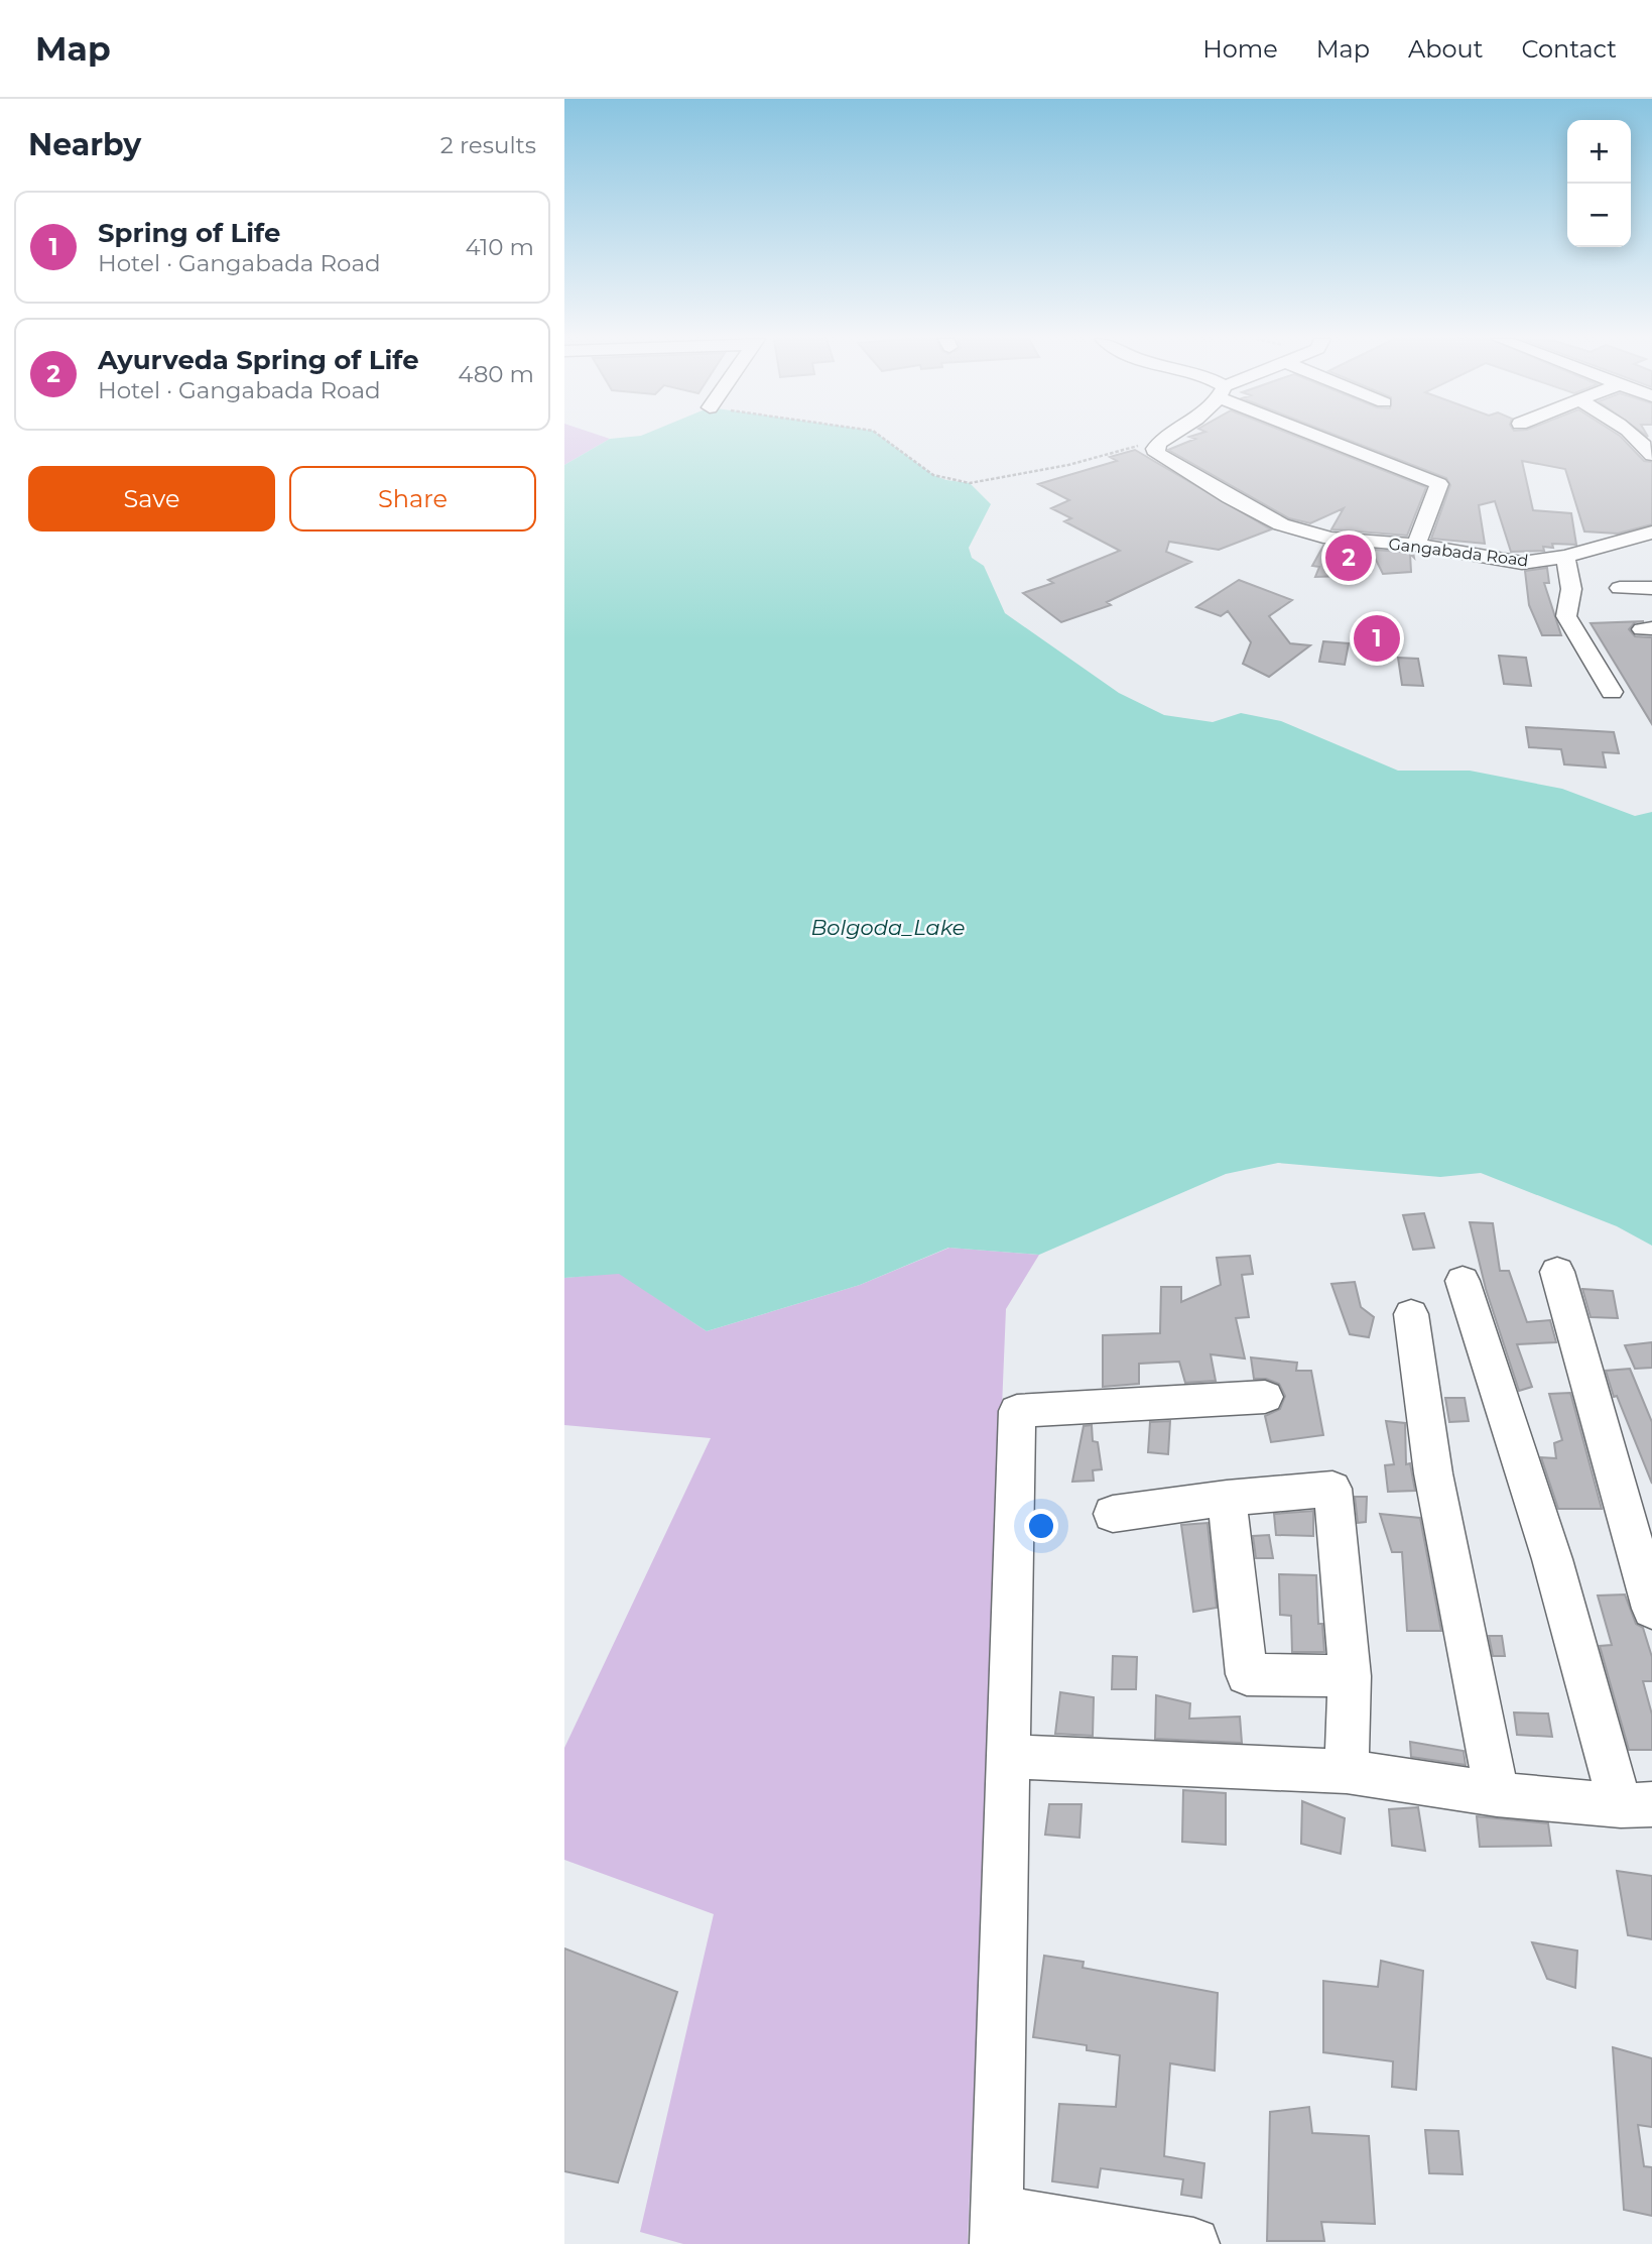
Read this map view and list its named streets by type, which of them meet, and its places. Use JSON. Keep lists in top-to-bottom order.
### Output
{
  "streets": {
    "street": ["Gangabada Road"]
  },
  "water": ["Bolgoda_Lake"],
  "page": {
    "header": "Map",
    "nav": [
      "Home",
      "Map",
      "About",
      "Contact"
    ],
    "heading": ["Nearby", "2 results"],
    "map_buttons": ["+", "−"],
    "list": [
      {
        "mark": "1",
        "name": "Spring of Life",
        "note": "Hotel · Gangabada Road",
        "value": "410 m"
      },
      {
        "mark": "2",
        "name": "Ayurveda Spring of Life",
        "note": "Hotel · Gangabada Road",
        "value": "480 m"
      }
    ],
    "buttons": ["Save", "Share"],
    "pins": ["2", "1"]
  }
}
